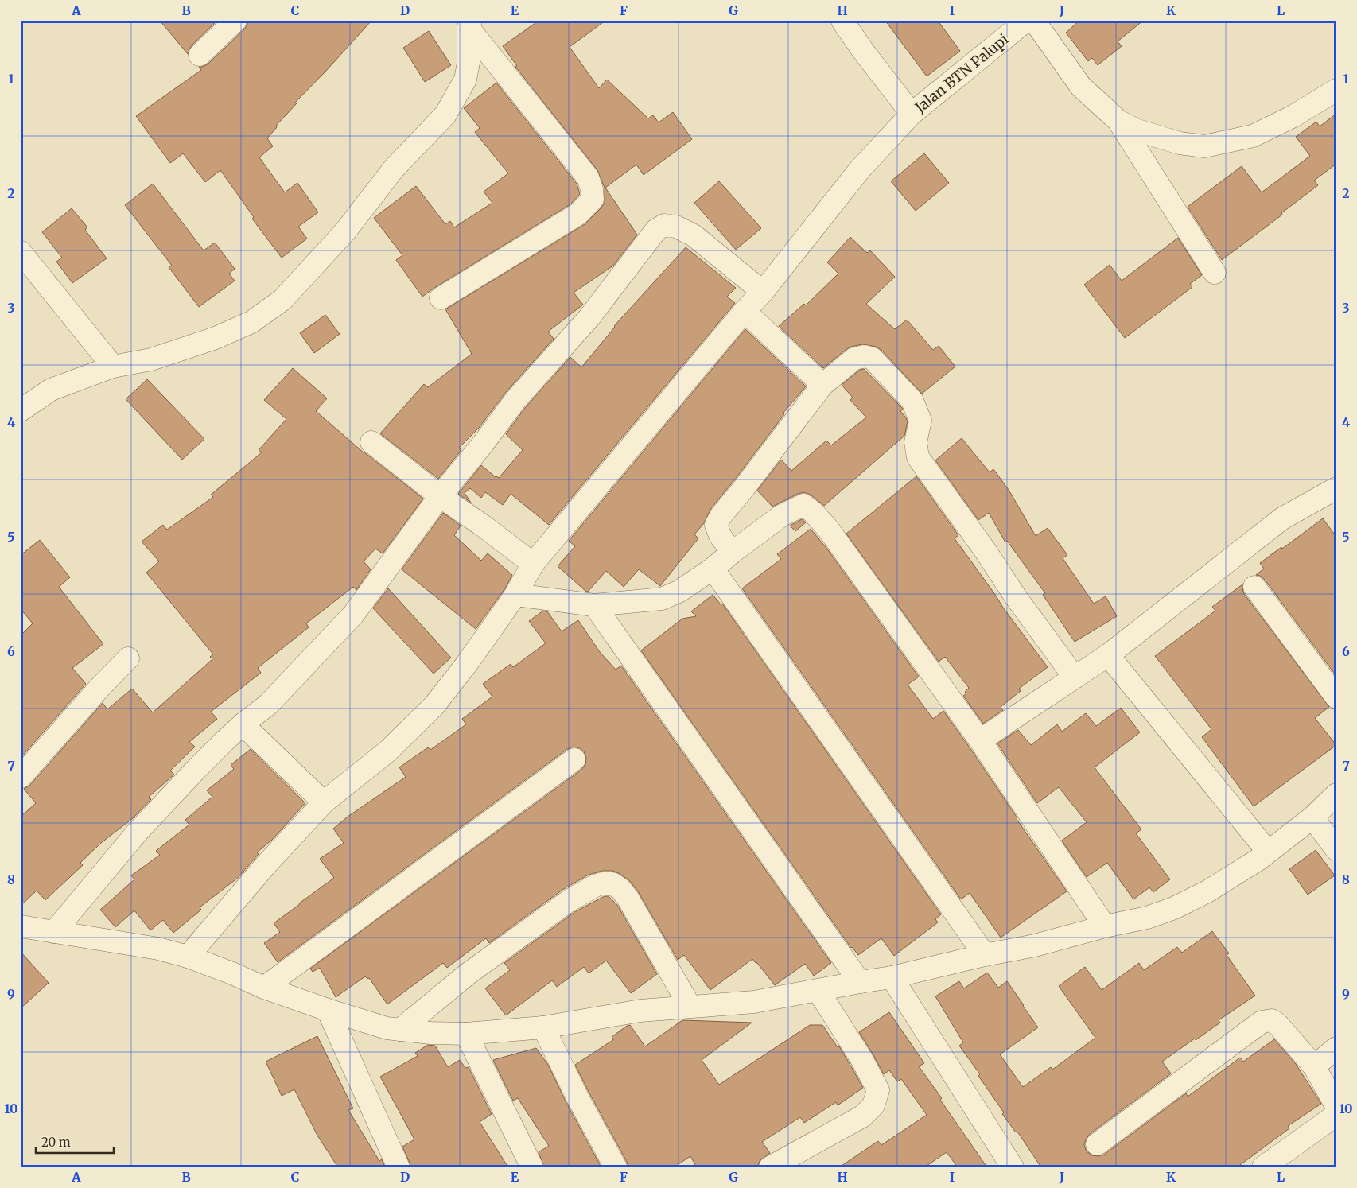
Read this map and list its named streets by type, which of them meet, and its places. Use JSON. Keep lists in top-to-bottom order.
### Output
{
  "streets": {
    "street": ["Jalan BTN Palupi"]
  },
  "scale_bar": "20 m",
  "grid": {
    "columns": [
      "A",
      "B",
      "C",
      "D",
      "E",
      "F",
      "G",
      "H",
      "I",
      "J",
      "K",
      "L"
    ],
    "rows": [
      "1",
      "2",
      "3",
      "4",
      "5",
      "6",
      "7",
      "8",
      "9",
      "10"
    ]
  }
}
